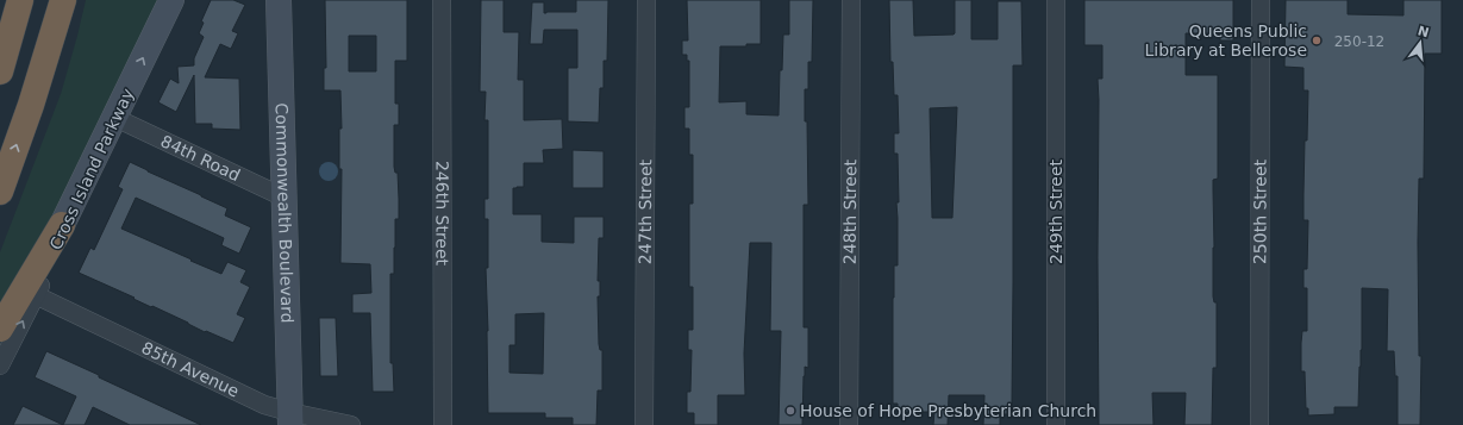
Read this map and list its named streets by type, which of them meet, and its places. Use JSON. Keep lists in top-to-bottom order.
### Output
{
  "streets": {
    "street": [
      "84th Road",
      "Cross Island Parkway",
      "Commonwealth Boulevard",
      "247th Street",
      "248th Street",
      "249th Street",
      "250th Street",
      "246th Street",
      "85th Avenue"
    ]
  },
  "crossings": [
    ["84th Road", "Cross Island Parkway"],
    ["84th Road", "Commonwealth Boulevard"],
    ["Cross Island Parkway", "85th Avenue"],
    ["Commonwealth Boulevard", "85th Avenue"]
  ],
  "one_way": ["Cross Island Parkway"],
  "places": ["Queens Public Library at Bellerose", "House of Hope Presbyterian Church"],
  "house_numbers": ["250-12"],
  "north": "top"
}
